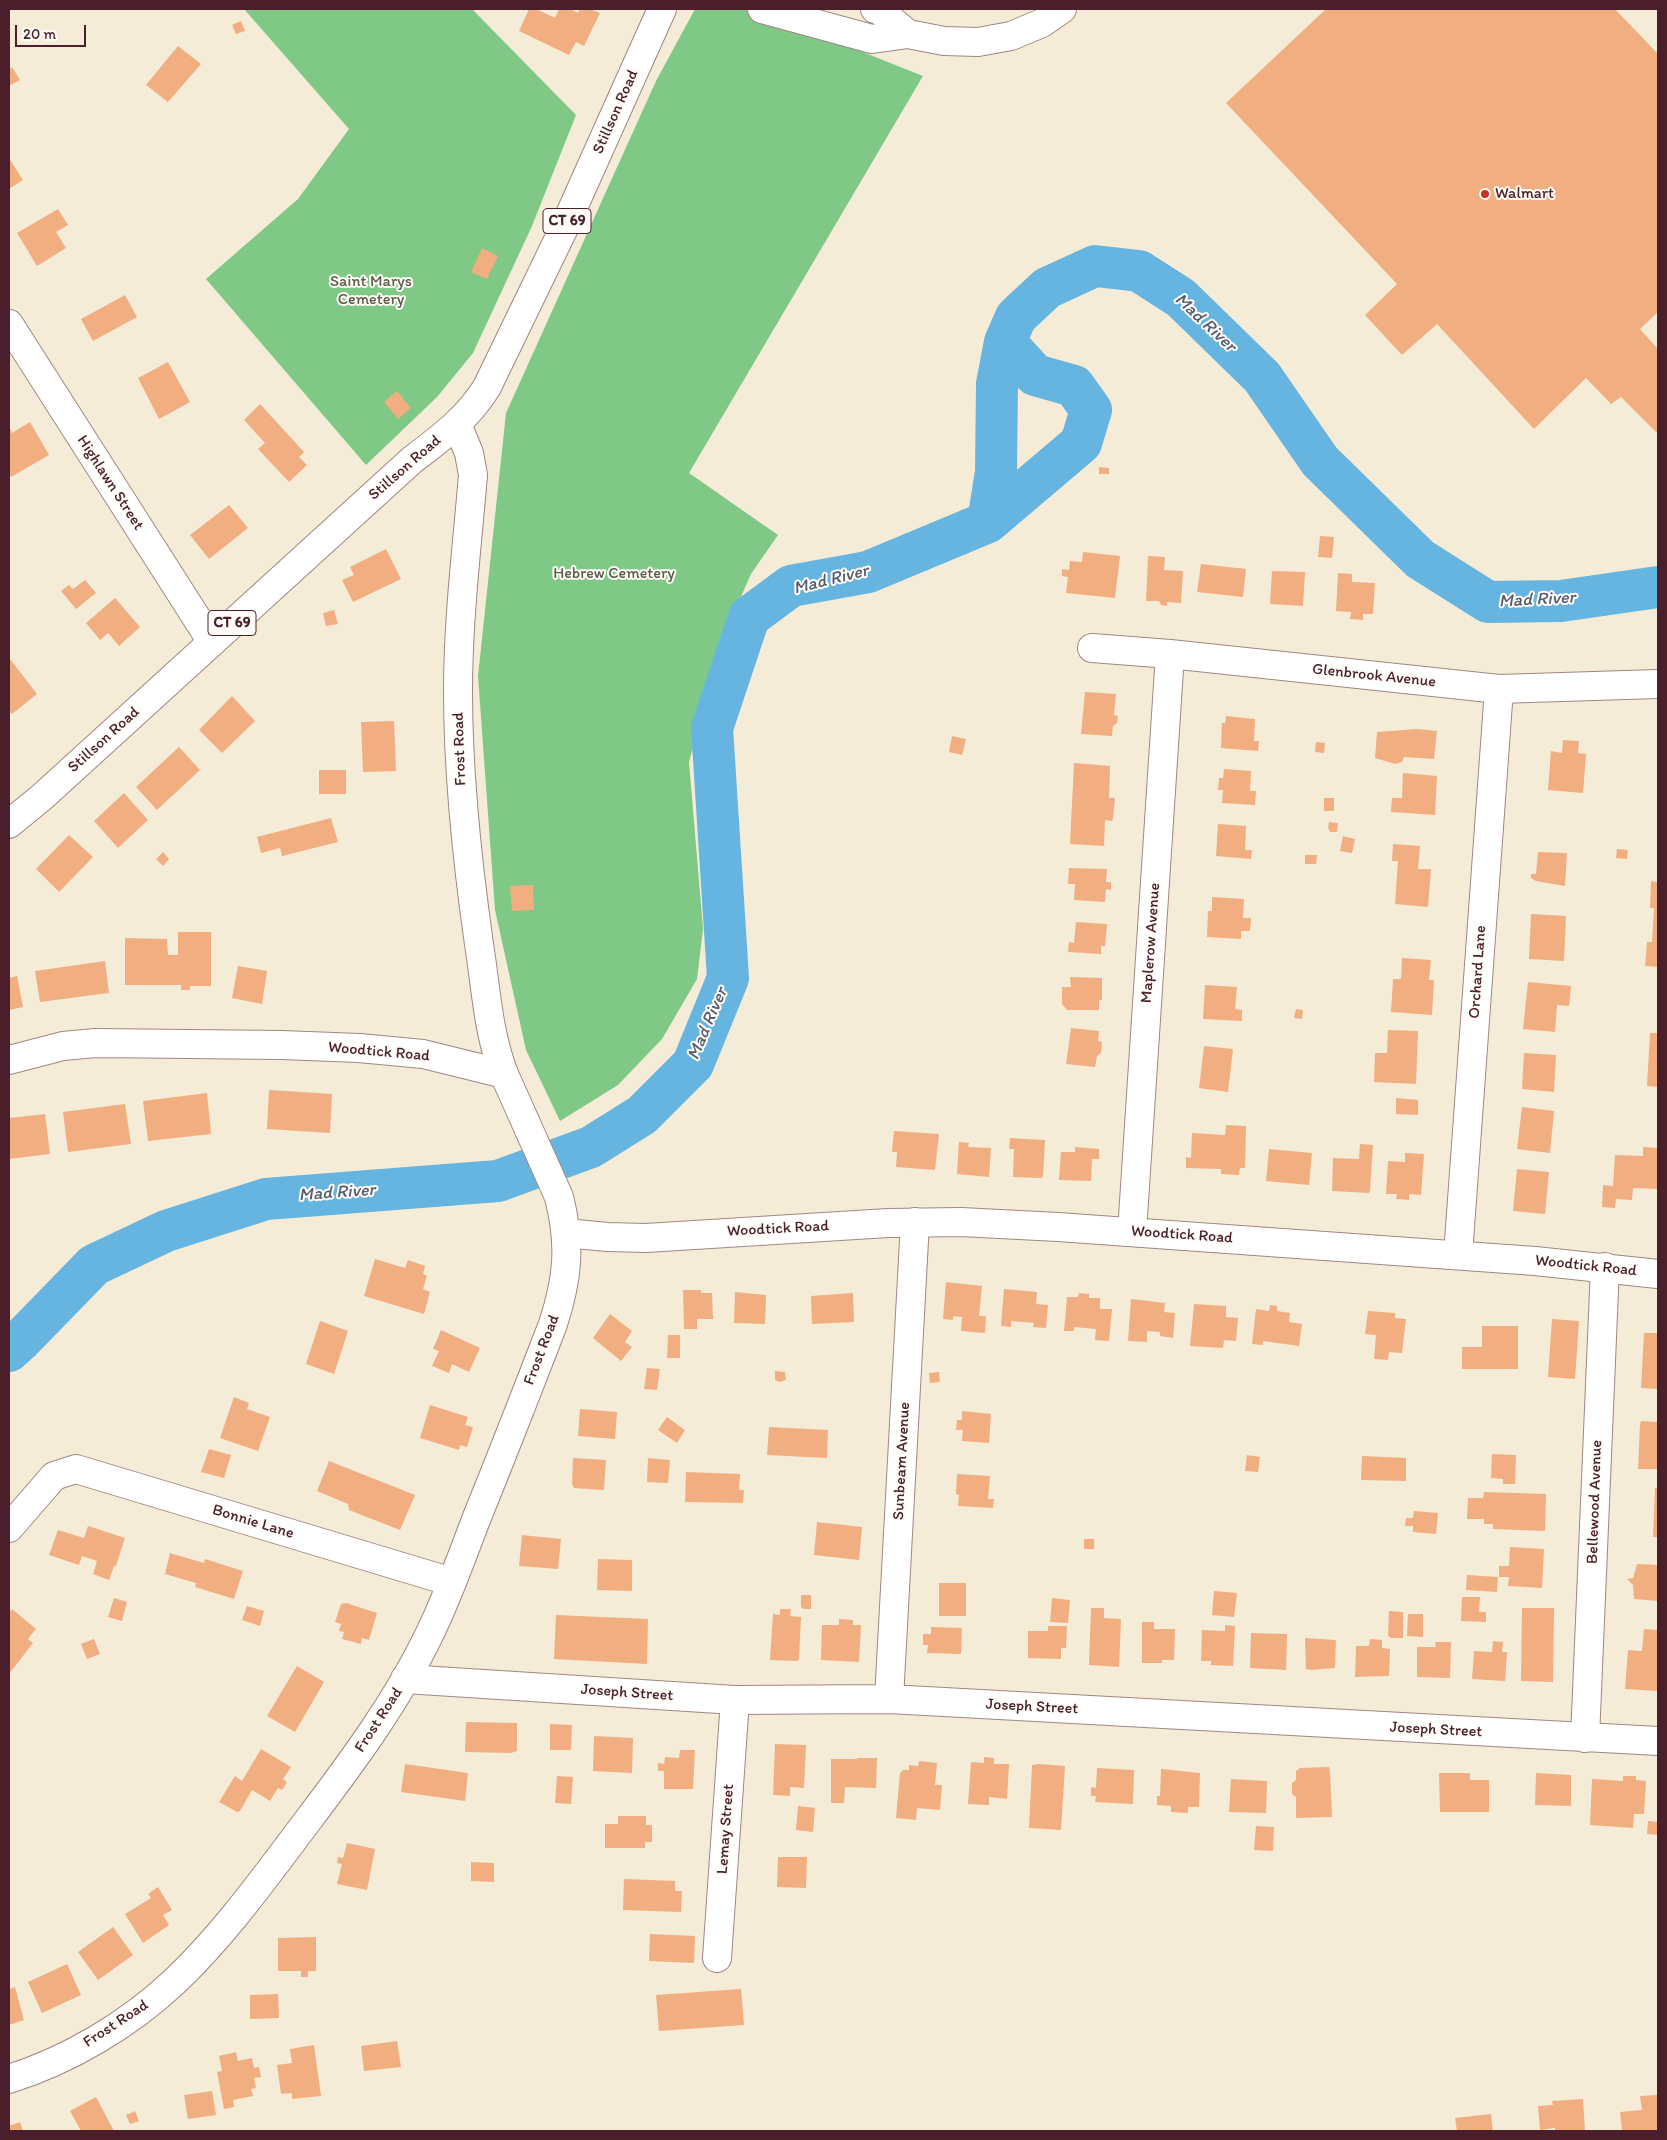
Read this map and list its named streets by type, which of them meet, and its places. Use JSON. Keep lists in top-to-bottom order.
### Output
{
  "streets": {
    "street": [
      "Stillson Road",
      "CT 69",
      "Highlawn Street",
      "Glenbrook Avenue",
      "Frost Road",
      "Maplerow Avenue",
      "Orchard Lane",
      "Woodtick Road",
      "Sunbeam Avenue",
      "Bellewood Avenue",
      "Bonnie Lane",
      "Joseph Street",
      "Lemay Street"
    ]
  },
  "crossings": [
    ["Stillson Road", "Highlawn Street"],
    ["Stillson Road", "Frost Road"],
    ["Glenbrook Avenue", "Maplerow Avenue"],
    ["Glenbrook Avenue", "Orchard Lane"],
    ["Frost Road", "Woodtick Road"],
    ["Frost Road", "Bonnie Lane"],
    ["Frost Road", "Joseph Street"],
    ["Maplerow Avenue", "Woodtick Road"],
    ["Orchard Lane", "Woodtick Road"],
    ["Woodtick Road", "Sunbeam Avenue"],
    ["Woodtick Road", "Bellewood Avenue"],
    ["Sunbeam Avenue", "Joseph Street"],
    ["Bellewood Avenue", "Joseph Street"],
    ["Joseph Street", "Lemay Street"]
  ],
  "water": ["Mad River"],
  "parks": ["Saint Marys Cemetery", "Hebrew Cemetery"],
  "places": ["Walmart"],
  "scale_bar": "20 m"
}
